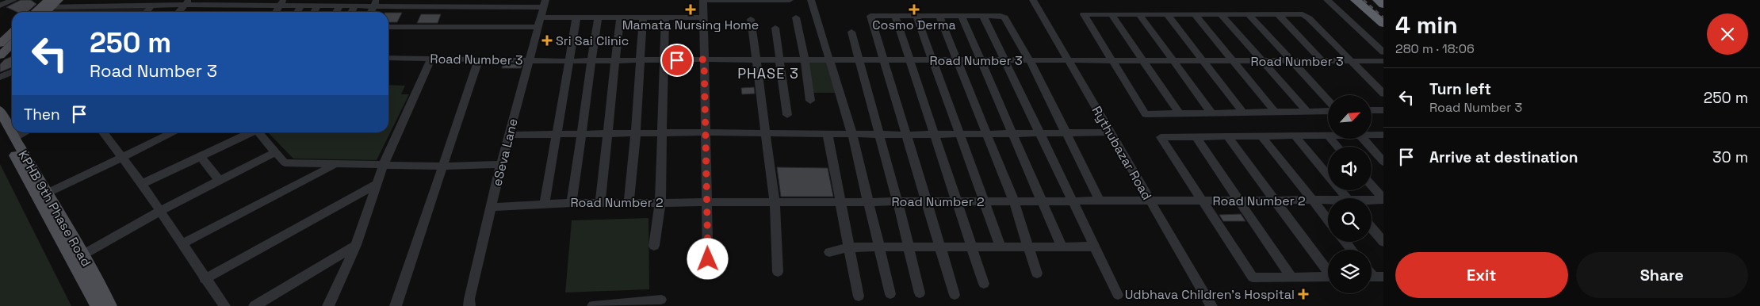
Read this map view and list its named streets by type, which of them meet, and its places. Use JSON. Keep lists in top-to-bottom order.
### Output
{
  "streets": {
    "main road": ["KPHB 9th Phase Road"],
    "street": [
      "Road Number 3",
      "eSeva Lane",
      "Rythubazar Road",
      "Road Number 2"
    ]
  },
  "crossings": [
    ["Road Number 3", "eSeva Lane"],
    ["Road Number 3", "Rythubazar Road"],
    ["eSeva Lane", "Road Number 2"],
    ["Rythubazar Road", "Road Number 2"]
  ],
  "districts": ["PHASE 3"],
  "places": {
    "health": [
      "Mamata Nursing Home",
      "Cosmo Derma",
      "Sri Sai Clinic",
      "Udbhava Children's Hospital"
    ]
  },
  "north": "top right",
  "page": {
    "heading": ["4 min", "280 m · 18:06"],
    "turn": ["250 m", "Road Number 3"],
    "list": [
      {
        "name": "Turn left",
        "note": "Road Number 3",
        "value": "250 m"
      },
      {
        "name": "Arrive at destination",
        "value": "30 m"
      }
    ],
    "then": "Then",
    "buttons": ["Exit", "Share"]
  }
}
